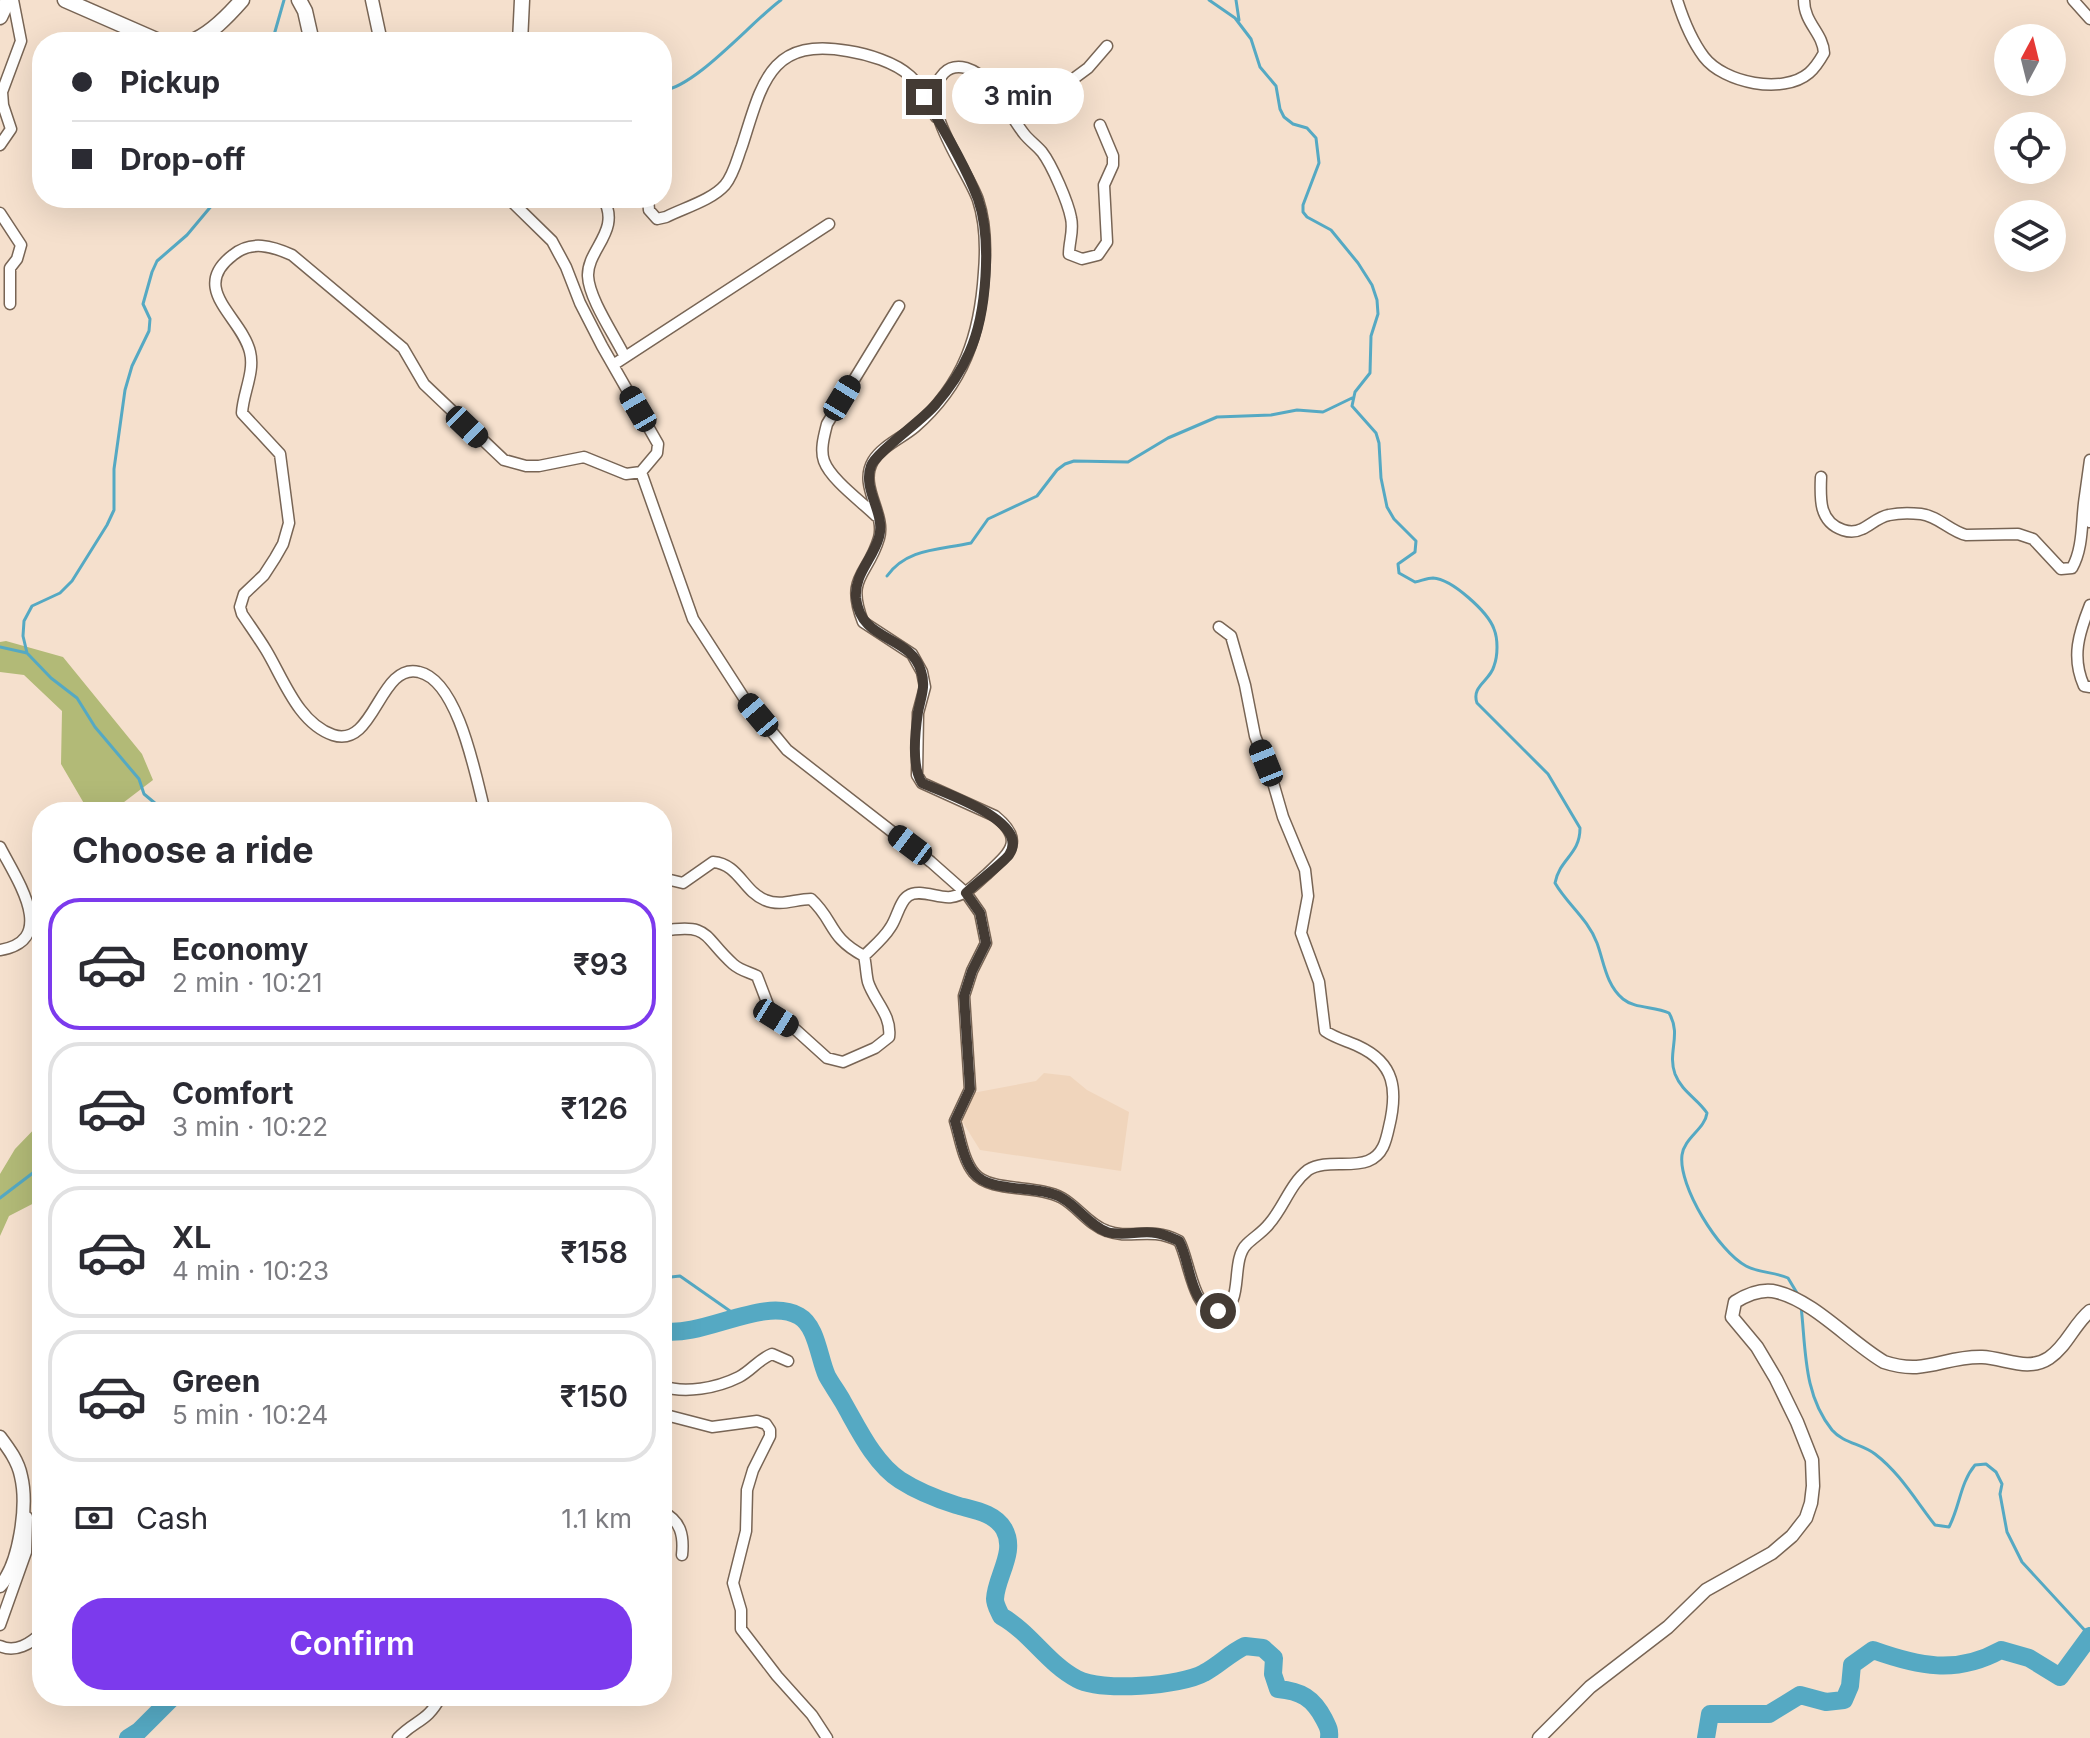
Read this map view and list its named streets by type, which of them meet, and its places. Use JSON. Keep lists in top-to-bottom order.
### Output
{
  "north": "top",
  "page": {
    "banner": ["Pickup", "Drop-off"],
    "bubble": "3 min",
    "heading": "Choose a ride",
    "list": [
      {
        "name": "Economy",
        "note": "2 min · 10:21",
        "value": "₹93"
      },
      {
        "name": "Comfort",
        "note": "3 min · 10:22",
        "value": "₹126"
      },
      {
        "name": "XL",
        "note": "4 min · 10:23",
        "value": "₹158"
      },
      {
        "name": "Green",
        "note": "5 min · 10:24",
        "value": "₹150"
      }
    ],
    "pay": ["Cash", "1.1 km"],
    "buttons": "Confirm"
  }
}
